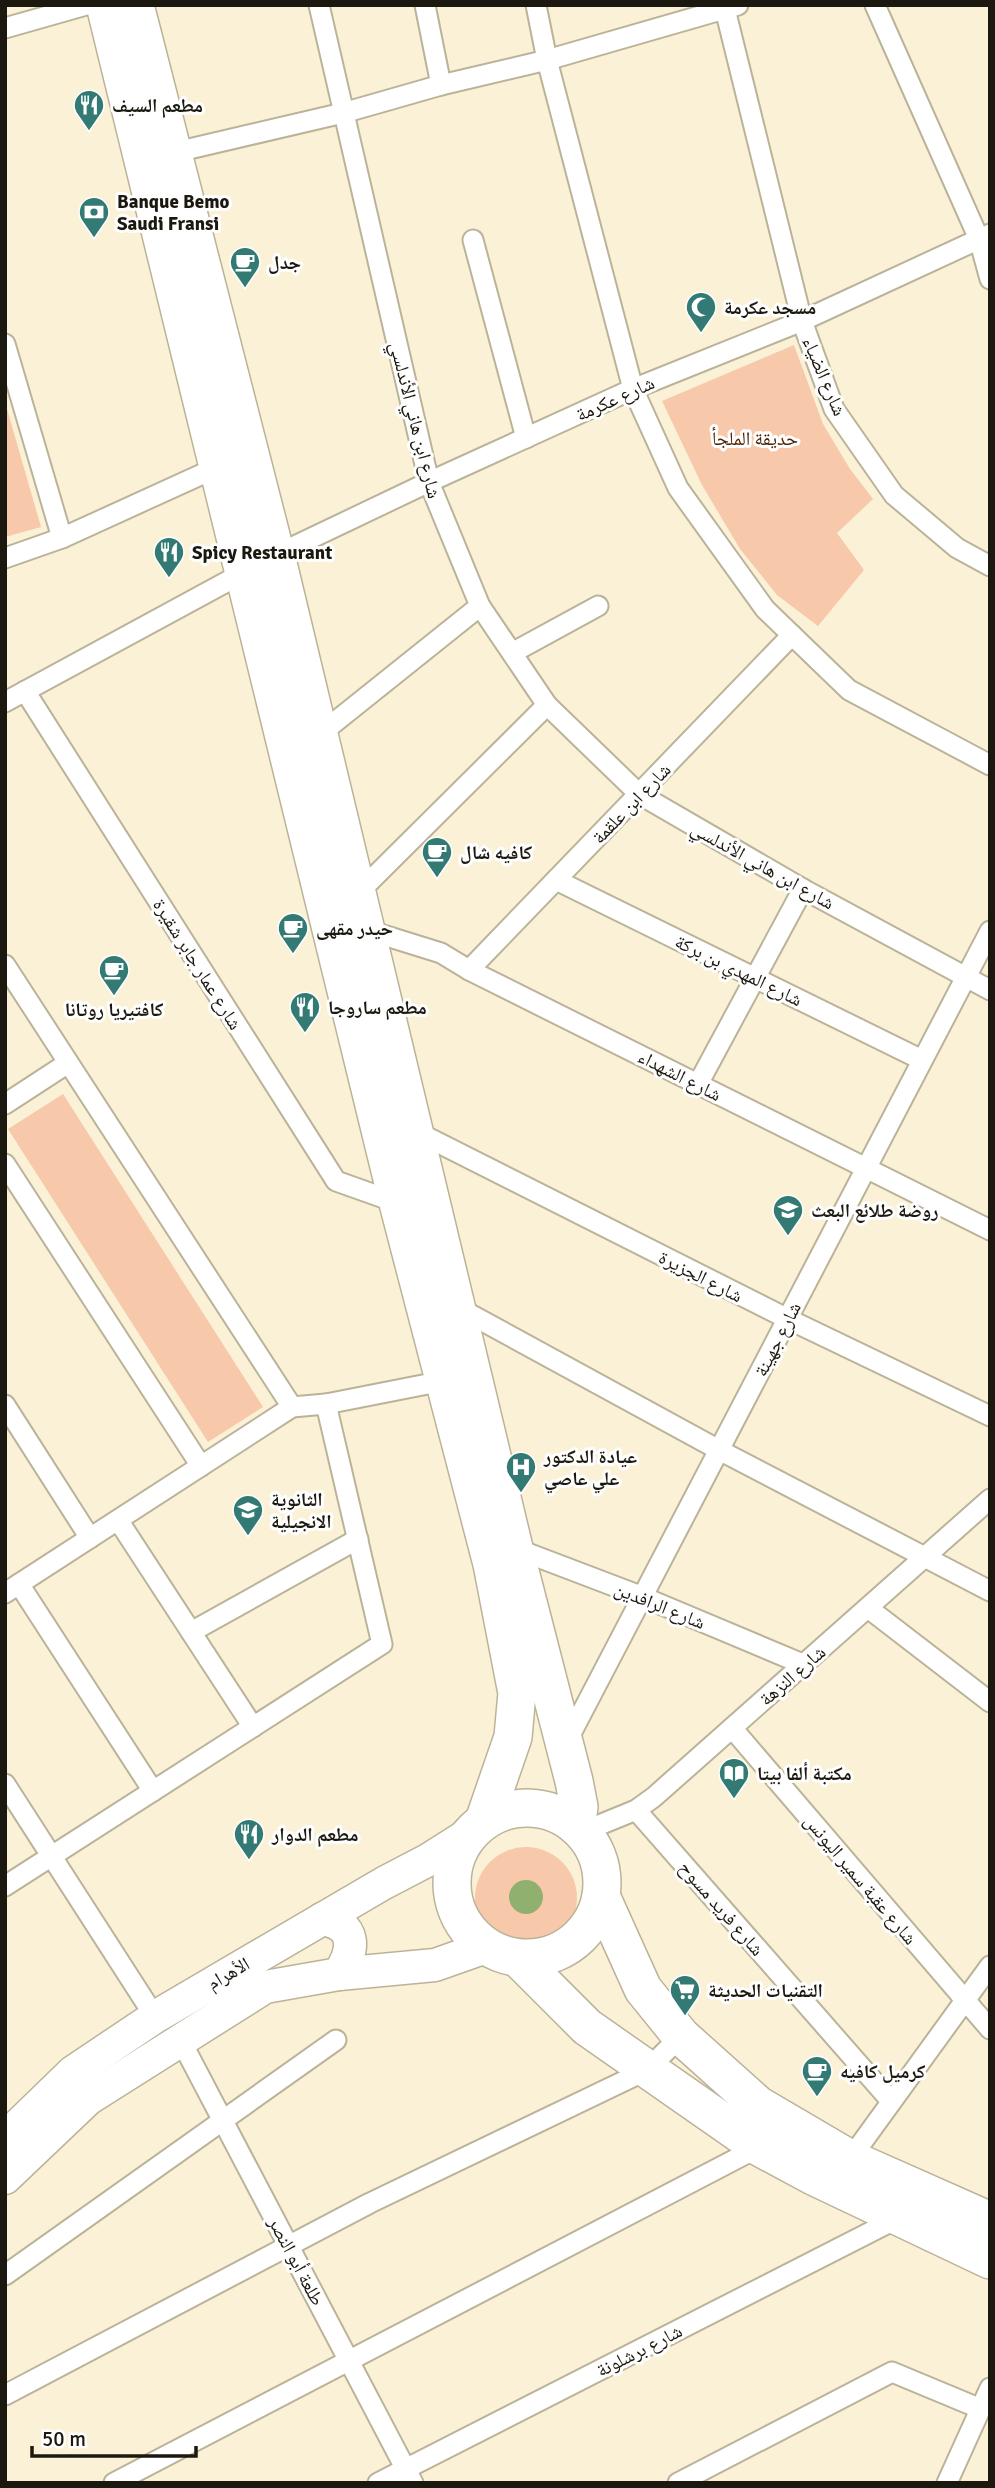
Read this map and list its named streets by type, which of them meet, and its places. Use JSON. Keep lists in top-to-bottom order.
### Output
{
  "streets": {
    "main road": ["الأهرام"],
    "street": [
      "شارع الضياء",
      "شارع عكرمة",
      "شارع ابن هاني الأندلسي",
      "شارع ابن علقمة",
      "شارع عمار جابر شقيرة",
      "شارع المهدي بن بركة",
      "شارع الشهداء",
      "شارع الجزيرة",
      "شارع جهينة",
      "شارع الرافدين",
      "شارع النزهة",
      "شارع عقبة سمير اليونس",
      "شارع فريد مسوح",
      "طلعة أبو النصر",
      "شارع برشلونة"
    ]
  },
  "crossings": [
    ["شارع الضياء", "شارع عكرمة"],
    ["شارع عكرمة", "شارع ابن هاني الأندلسي"],
    ["شارع عكرمة", "شارع عمار جابر شقيرة"],
    ["شارع ابن هاني الأندلسي", "شارع ابن علقمة"],
    ["شارع ابن هاني الأندلسي", "شارع جهينة"],
    ["شارع ابن علقمة", "شارع المهدي بن بركة"],
    ["شارع ابن علقمة", "شارع الشهداء"],
    ["شارع المهدي بن بركة", "شارع جهينة"],
    ["شارع الشهداء", "شارع جهينة"],
    ["شارع الجزيرة", "شارع جهينة"],
    ["شارع جهينة", "شارع الرافدين"],
    ["شارع الرافدين", "شارع النزهة"],
    ["شارع النزهة", "شارع عقبة سمير اليونس"],
    ["شارع النزهة", "شارع فريد مسوح"],
    ["شارع النزهة", "الأهرام"],
    ["الأهرام", "طلعة أبو النصر"],
    ["طلعة أبو النصر", "شارع برشلونة"]
  ],
  "parks": ["حديقة الملجأ"],
  "places": {
    "restaurant": [
      "مطعم السيف",
      "Spicy Restaurant",
      "مطعم ساروجا",
      "مطعم الدوار"
    ],
    "bank": ["Banque Bemo Saudi Fransi"],
    "cafe": [
      "جدل",
      "كافيه شال",
      "حيدر مقهى",
      "كافتيريا روتانا",
      "كرميل كافيه"
    ],
    "mosque": ["مسجد عكرمة"],
    "school or university": ["روضة طلائع البعث", "الثانوية الانجيلية"],
    "hospital": ["عيادة الدكتور علي عاصي"],
    "library": ["مكتبة ألفا بيتا"],
    "supermarket": ["التقنيات الحديثة"]
  },
  "scale_bar": "50 m"
}
